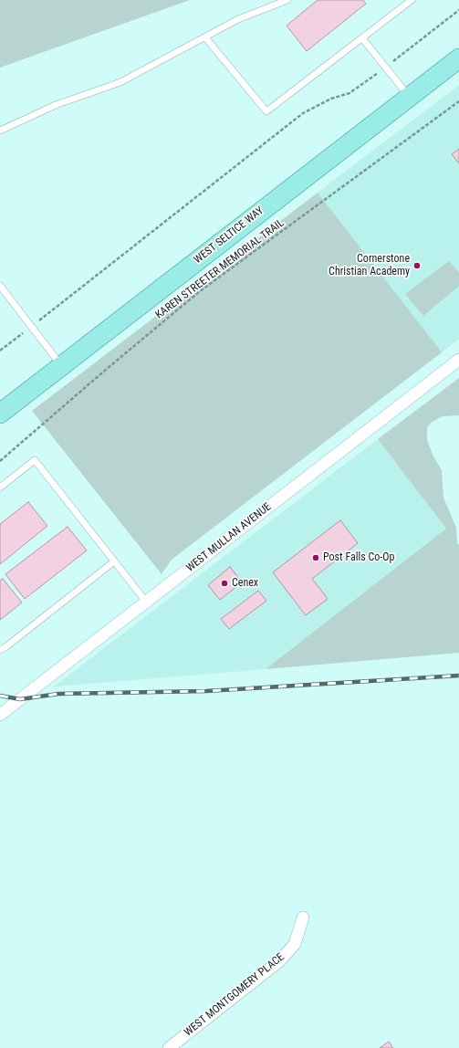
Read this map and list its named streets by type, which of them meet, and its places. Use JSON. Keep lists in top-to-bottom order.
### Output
{
  "streets": {
    "main road": ["WEST SELTICE WAY"],
    "street": ["WEST MULLAN AVENUE", "WEST MONTGOMERY PLACE"],
    "path": ["KAREN STREETER MEMORIAL TRAIL"]
  },
  "places": ["Cornerstone Christian Academy", "Post Falls Co-Op", "Cenex"]
}
